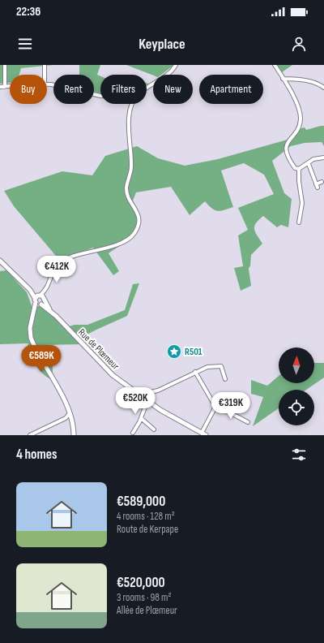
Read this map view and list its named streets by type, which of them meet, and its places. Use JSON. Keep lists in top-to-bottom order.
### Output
{
  "streets": {
    "main road": ["Rue de Plœmeur"]
  },
  "places": {
    "place": ["R501"]
  },
  "north": "top",
  "page": {
    "status": "22:36",
    "header": "Keyplace",
    "chip": [
      "Buy",
      "Rent",
      "Filters",
      "New",
      "Apartment"
    ],
    "price": [
      "€412K",
      "€589K",
      "€520K",
      "€319K"
    ],
    "heading": "4 homes",
    "list": [
      {
        "name": "€589,000",
        "note": "4 rooms · 128 m² · Route de Kerpape"
      },
      {
        "name": "€520,000",
        "note": "3 rooms · 98 m² · Allée de Plœmeur"
      }
    ]
  }
}
